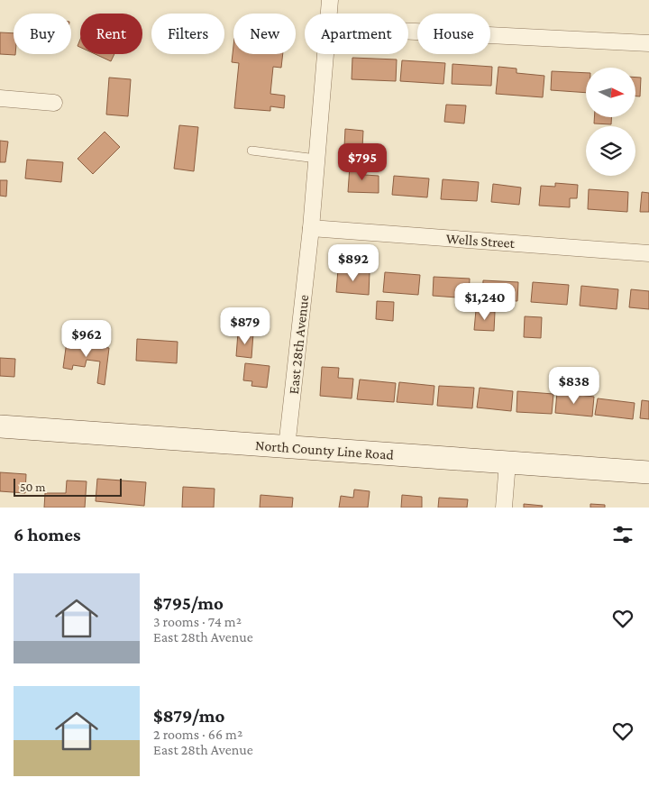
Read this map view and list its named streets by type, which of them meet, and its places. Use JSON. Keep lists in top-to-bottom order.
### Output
{
  "streets": {
    "main road": ["North County Line Road"],
    "street": ["Wells Street", "East 28th Avenue"]
  },
  "crossings": [
    ["Wells Street", "East 28th Avenue"],
    ["East 28th Avenue", "North County Line Road"]
  ],
  "scale_bar": "50 m",
  "north": "right",
  "page": {
    "chip": [
      "Buy",
      "Rent",
      "Filters",
      "New",
      "Apartment",
      "House"
    ],
    "price": [
      "$795",
      "$892",
      "$1,240",
      "$879",
      "$962",
      "$838"
    ],
    "scale": "50 m",
    "heading": "6 homes",
    "list": [
      {
        "name": "$795/mo",
        "note": "3 rooms · 74 m² · East 28th Avenue"
      },
      {
        "name": "$879/mo",
        "note": "2 rooms · 66 m² · East 28th Avenue"
      }
    ]
  }
}
